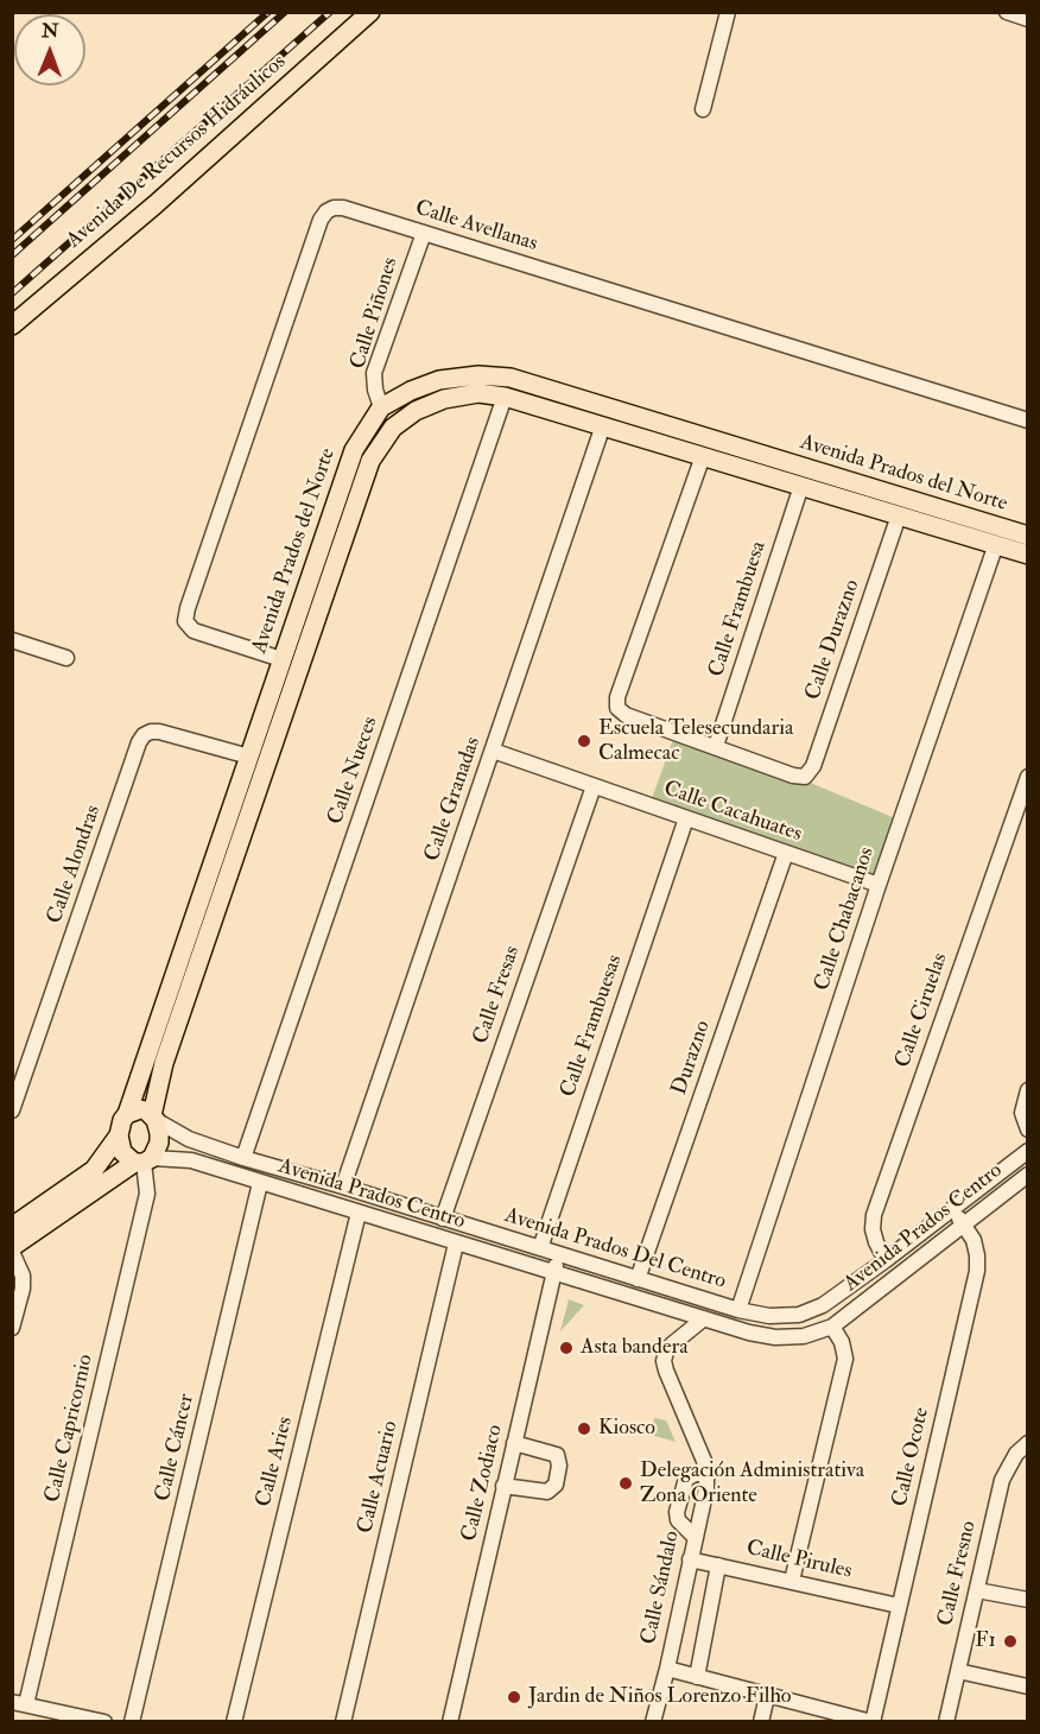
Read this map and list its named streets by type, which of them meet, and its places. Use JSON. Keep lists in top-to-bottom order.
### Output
{
  "streets": {
    "main road": ["Avenida De Recursos Hidráulicos", "Avenida Prados del Norte"],
    "street": [
      "Calle Avellanas",
      "Calle Piñones",
      "Calle Frambuesa",
      "Calle Durazno",
      "Calle Nueces",
      "Calle Granadas",
      "Calle Cacahuates",
      "Calle Alondras",
      "Calle Chabacanos",
      "Calle Fresas",
      "Calle Ciruelas",
      "Calle Frambuesas",
      "Durazno",
      "Avenida Prados Centro",
      "Avenida Prados Del Centro",
      "Calle Capricornio",
      "Calle Cáncer",
      "Calle Ocote",
      "Calle Aries",
      "Calle Acuario",
      "Calle Zodiaco",
      "Calle Pirules",
      "Calle Fresno",
      "Calle Sándalo"
    ]
  },
  "crossings": [
    ["Calle Avellanas", "Calle Piñones"],
    ["Calle Avellanas", "Avenida Prados del Norte"],
    ["Calle Piñones", "Avenida Prados del Norte"],
    ["Avenida Prados del Norte", "Calle Frambuesa"],
    ["Avenida Prados del Norte", "Calle Durazno"],
    ["Avenida Prados del Norte", "Calle Nueces"],
    ["Avenida Prados del Norte", "Calle Granadas"],
    ["Avenida Prados del Norte", "Calle Alondras"],
    ["Avenida Prados del Norte", "Calle Chabacanos"],
    ["Avenida Prados del Norte", "Avenida Prados Centro"],
    ["Avenida Prados del Norte", "Avenida Prados Del Centro"],
    ["Avenida Prados del Norte", "Calle Capricornio"],
    ["Calle Frambuesa", "Calle Durazno"],
    ["Calle Nueces", "Avenida Prados Del Centro"],
    ["Calle Granadas", "Calle Cacahuates"],
    ["Calle Granadas", "Avenida Prados Del Centro"],
    ["Calle Cacahuates", "Calle Chabacanos"],
    ["Calle Cacahuates", "Calle Fresas"],
    ["Calle Cacahuates", "Calle Frambuesas"],
    ["Calle Cacahuates", "Durazno"],
    ["Calle Chabacanos", "Avenida Prados Del Centro"],
    ["Calle Fresas", "Avenida Prados Del Centro"],
    ["Calle Ciruelas", "Avenida Prados Del Centro"],
    ["Calle Frambuesas", "Avenida Prados Del Centro"],
    ["Durazno", "Avenida Prados Del Centro"],
    ["Avenida Prados Centro", "Avenida Prados Del Centro"],
    ["Avenida Prados Centro", "Calle Capricornio"],
    ["Avenida Prados Centro", "Calle Cáncer"],
    ["Avenida Prados Centro", "Calle Ocote"],
    ["Avenida Prados Centro", "Calle Aries"],
    ["Avenida Prados Centro", "Calle Acuario"],
    ["Avenida Prados Centro", "Calle Zodiaco"],
    ["Avenida Prados Centro", "Calle Sándalo"],
    ["Avenida Prados Del Centro", "Calle Capricornio"],
    ["Avenida Prados Del Centro", "Calle Ocote"],
    ["Avenida Prados Del Centro", "Calle Zodiaco"],
    ["Calle Ocote", "Calle Pirules"],
    ["Calle Pirules", "Calle Sándalo"]
  ],
  "places": [
    "Escuela Telesecundaria Calmecac",
    "Asta bandera",
    "Kiosco",
    "Delegación Administrativa Zona Oriente",
    "F1",
    "Jardin de Niños Lorenzo Filho"
  ],
  "north": "top"
}
